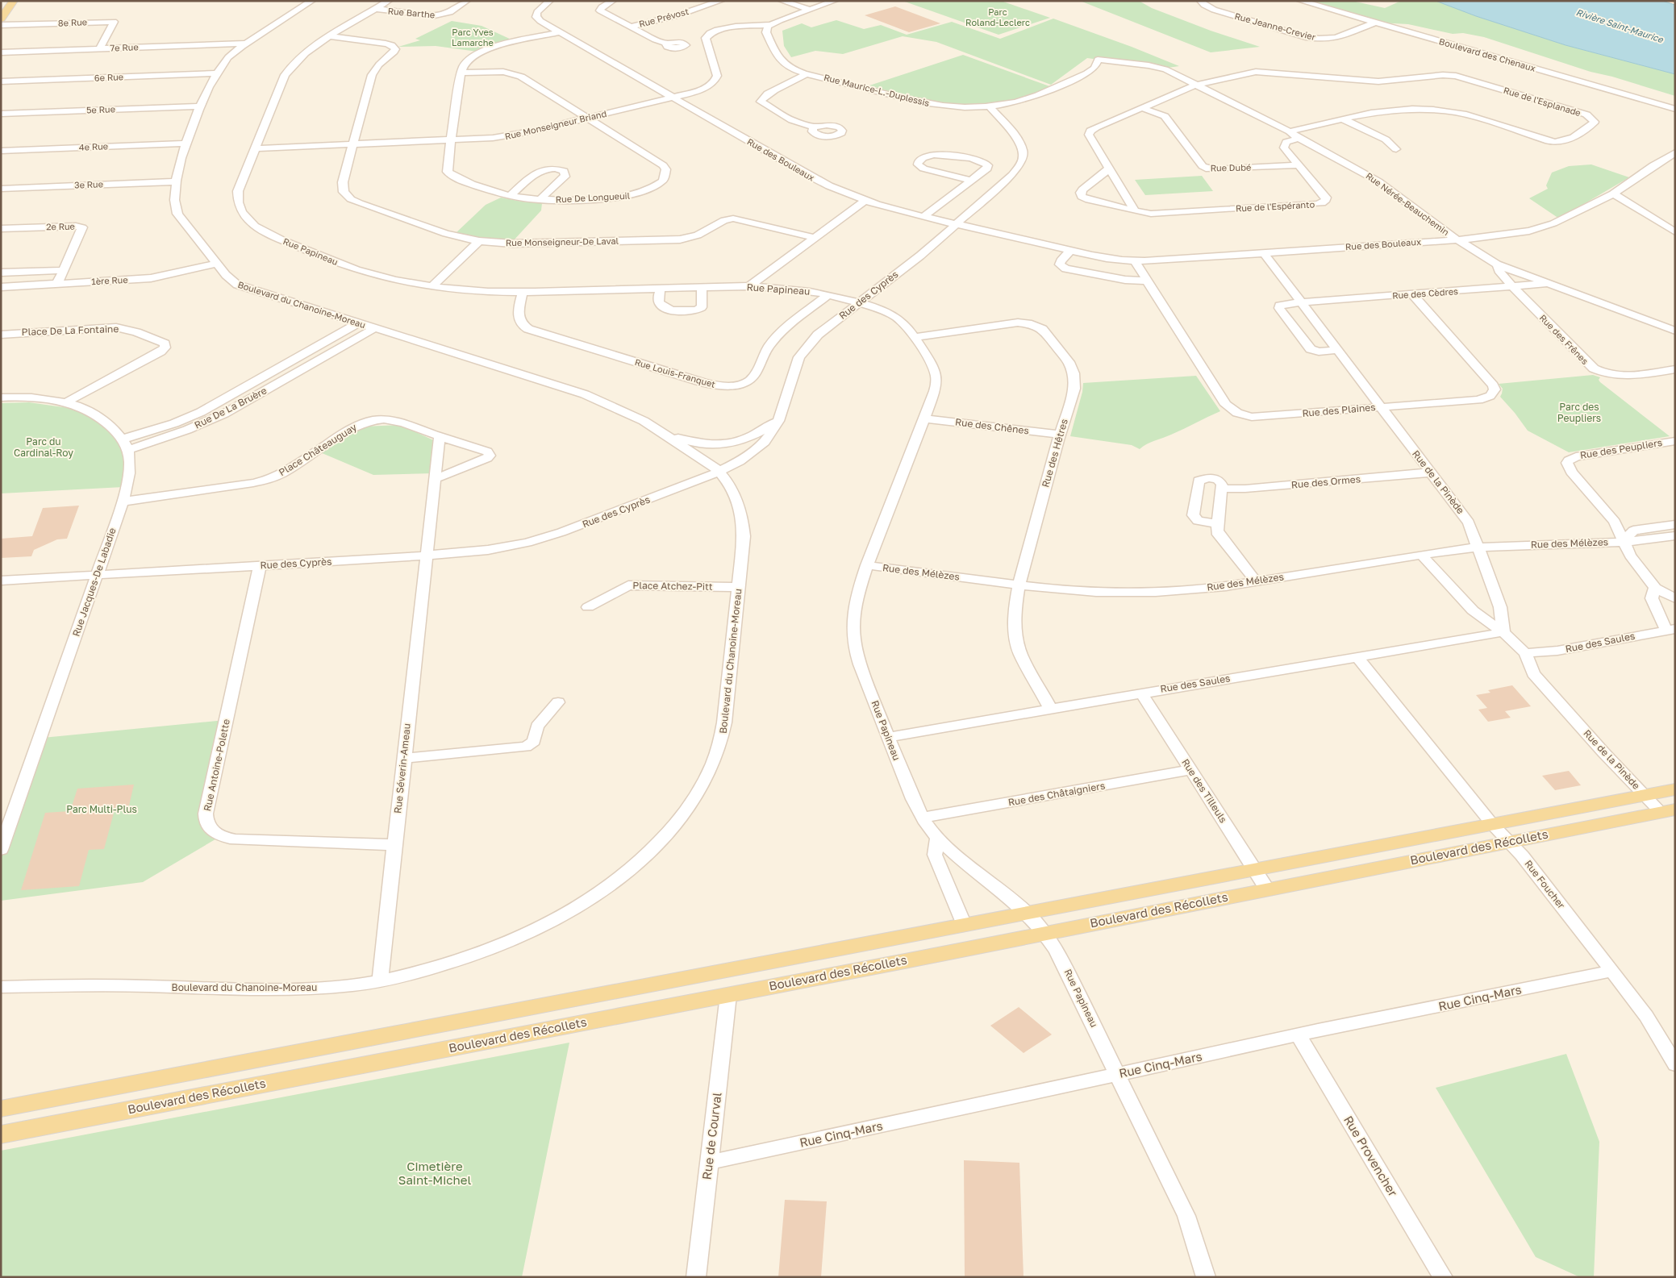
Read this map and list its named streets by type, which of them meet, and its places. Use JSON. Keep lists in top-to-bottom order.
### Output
{
  "streets": {
    "main road": ["Boulevard des Récollets"],
    "street": [
      "Rue Barthe",
      "Rue Prévost",
      "8e Rue",
      "Rue Jeanne-Crevier",
      "7e Rue",
      "Boulevard des Chenaux",
      "6e Rue",
      "Rue Maurice-L.-Duplessis",
      "Rue de l'Esplanade",
      "5e Rue",
      "Rue Monseigneur Briand",
      "4e Rue",
      "Rue des Bouleaux",
      "Rue Dubé",
      "3e Rue",
      "Rue De Longueuil",
      "Rue Nérée-Beauchemin",
      "Rue de l'Espéranto",
      "2e Rue",
      "Rue Monseigneur-De Laval",
      "Rue Papineau",
      "1ère Rue",
      "Rue des Cèdres",
      "Rue des Cyprès",
      "Boulevard du Chanoine-Moreau",
      "Place De La Fontaine",
      "Rue des Frênes",
      "Rue Louis-Franquet",
      "Rue De La Bruère",
      "Rue des Plaines",
      "Rue des Chênes",
      "Rue des Peupliers",
      "Place Châteauguay",
      "Rue des Hêtres",
      "Rue des Ormes",
      "Rue de la Pinède",
      "Rue des Mélèzes",
      "Rue Jacques-De Labadie",
      "Place Atchez-Pitt",
      "Rue des Saules",
      "Rue Antoine-Polette",
      "Rue Séverin-Ameau",
      "Rue des Tilleuls",
      "Rue des Châtaigniers",
      "Rue Foucher",
      "Rue Cinq-Mars",
      "Rue de Courval",
      "Rue Provencher"
    ]
  },
  "crossings": [
    ["Rue Barthe", "Rue Papineau"],
    ["8e Rue", "7e Rue"],
    ["Rue Jeanne-Crevier", "Boulevard des Chenaux"],
    ["7e Rue", "Boulevard du Chanoine-Moreau"],
    ["6e Rue", "Boulevard du Chanoine-Moreau"],
    ["Rue Maurice-L.-Duplessis", "Rue Monseigneur Briand"],
    ["Rue Maurice-L.-Duplessis", "Rue Nérée-Beauchemin"],
    ["Rue Maurice-L.-Duplessis", "Rue des Cyprès"],
    ["Rue de l'Esplanade", "Rue Nérée-Beauchemin"],
    ["5e Rue", "Boulevard du Chanoine-Moreau"],
    ["Rue Monseigneur Briand", "Rue des Bouleaux"],
    ["Rue Monseigneur Briand", "Rue De Longueuil"],
    ["Rue Monseigneur Briand", "Rue Monseigneur-De Laval"],
    ["Rue Monseigneur Briand", "Rue Papineau"],
    ["4e Rue", "Boulevard du Chanoine-Moreau"],
    ["Rue des Bouleaux", "Rue De Longueuil"],
    ["Rue des Bouleaux", "Rue Nérée-Beauchemin"],
    ["Rue des Bouleaux", "Rue des Cyprès"],
    ["Rue des Bouleaux", "Rue des Plaines"],
    ["Rue des Bouleaux", "Rue de la Pinède"],
    ["Rue Dubé", "Rue de l'Espéranto"],
    ["3e Rue", "Boulevard du Chanoine-Moreau"],
    ["Rue Nérée-Beauchemin", "Rue de l'Espéranto"],
    ["Rue Nérée-Beauchemin", "Rue des Cèdres"],
    ["Rue Nérée-Beauchemin", "Rue des Frênes"],
    ["2e Rue", "1ère Rue"],
    ["Rue Monseigneur-De Laval", "Rue Papineau"],
    ["Rue Papineau", "Rue des Cyprès"],
    ["Rue Papineau", "Rue Louis-Franquet"],
    ["Rue Papineau", "Rue des Chênes"],
    ["Rue Papineau", "Rue des Hêtres"],
    ["Rue Papineau", "Rue des Mélèzes"],
    ["Rue Papineau", "Rue des Saules"],
    ["Rue Papineau", "Rue des Châtaigniers"],
    ["Rue Papineau", "Boulevard des Récollets"],
    ["Rue Papineau", "Rue Cinq-Mars"],
    ["1ère Rue", "Boulevard du Chanoine-Moreau"],
    ["Rue des Cèdres", "Rue des Frênes"],
    ["Rue des Cèdres", "Rue des Plaines"],
    ["Rue des Cèdres", "Rue de la Pinède"],
    ["Rue des Cyprès", "Boulevard du Chanoine-Moreau"],
    ["Rue des Cyprès", "Rue Jacques-De Labadie"],
    ["Rue des Cyprès", "Rue Antoine-Polette"],
    ["Rue des Cyprès", "Rue Séverin-Ameau"],
    ["Boulevard du Chanoine-Moreau", "Rue De La Bruère"],
    ["Boulevard du Chanoine-Moreau", "Place Atchez-Pitt"],
    ["Boulevard du Chanoine-Moreau", "Rue Séverin-Ameau"],
    ["Rue De La Bruère", "Rue Jacques-De Labadie"],
    ["Rue des Plaines", "Rue de la Pinède"],
    ["Rue des Chênes", "Rue des Hêtres"],
    ["Rue des Peupliers", "Rue des Mélèzes"],
    ["Place Châteauguay", "Rue Jacques-De Labadie"],
    ["Rue des Hêtres", "Rue des Mélèzes"],
    ["Rue des Hêtres", "Rue des Saules"],
    ["Rue des Ormes", "Rue de la Pinède"],
    ["Rue de la Pinède", "Rue des Mélèzes"],
    ["Rue de la Pinède", "Rue des Saules"],
    ["Rue de la Pinède", "Boulevard des Récollets"],
    ["Rue des Saules", "Rue des Tilleuls"],
    ["Rue des Saules", "Rue Foucher"],
    ["Rue Antoine-Polette", "Rue Séverin-Ameau"],
    ["Rue des Tilleuls", "Rue des Châtaigniers"],
    ["Rue des Tilleuls", "Boulevard des Récollets"],
    ["Boulevard des Récollets", "Rue Foucher"],
    ["Boulevard des Récollets", "Rue de Courval"],
    ["Rue Foucher", "Rue Cinq-Mars"],
    ["Rue Cinq-Mars", "Rue de Courval"],
    ["Rue Cinq-Mars", "Rue Provencher"]
  ],
  "water": ["Rivière Saint-Maurice"],
  "parks": [
    "Parc Roland-Leclerc",
    "Parc Yves Lamarche",
    "Parc des Peupliers",
    "Parc du Cardinal-Roy",
    "Parc Multi-Plus",
    "Cimetière Saint-Michel"
  ]
}
